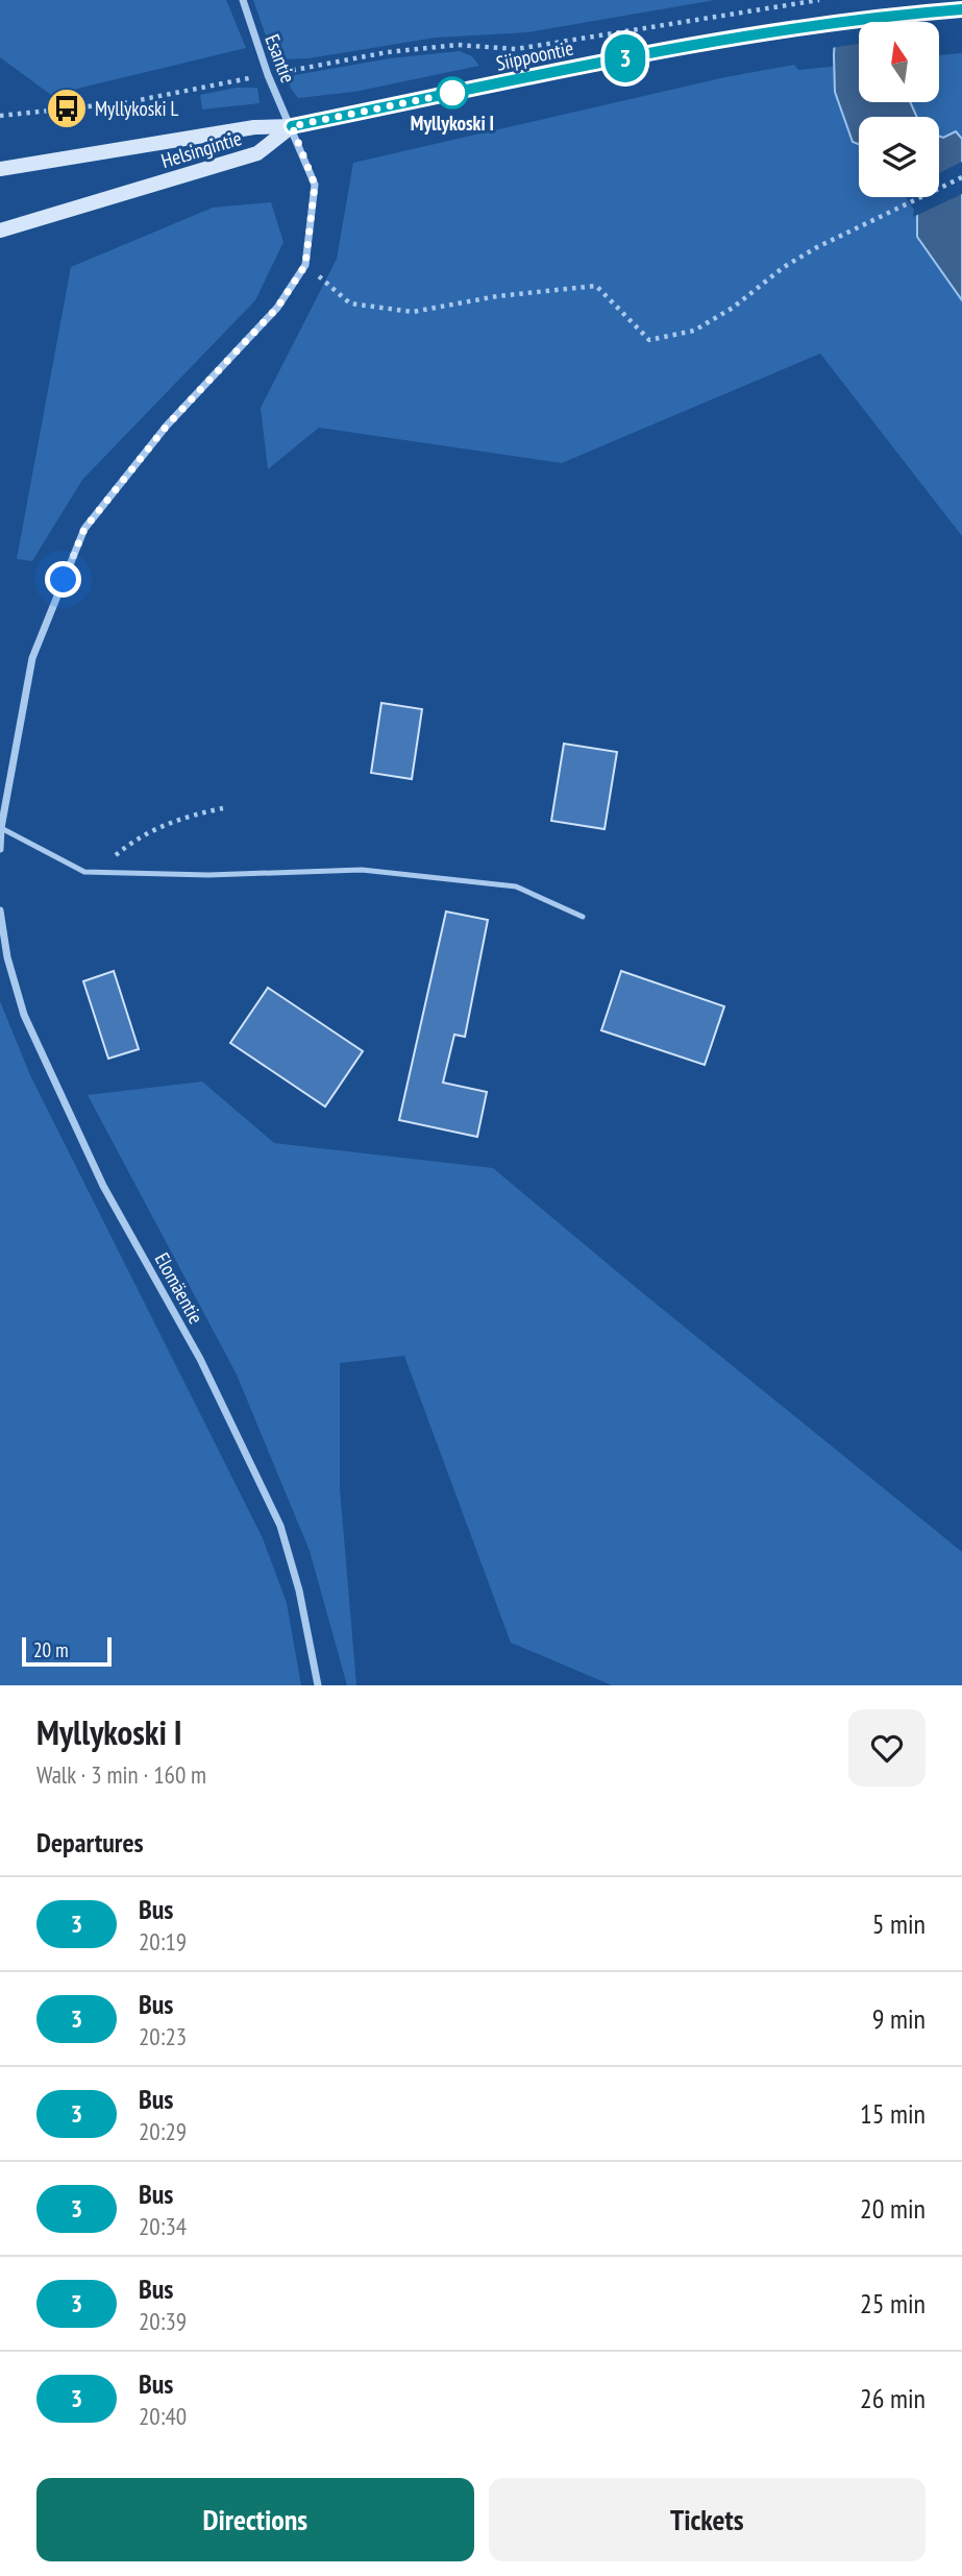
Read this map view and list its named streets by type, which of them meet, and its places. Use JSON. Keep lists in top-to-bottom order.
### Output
{
  "streets": {
    "main road": ["Helsingintie"],
    "street": ["Siippoontie", "Esantie", "Elomäentie"]
  },
  "crossings": [
    ["Siippoontie", "Esantie"],
    ["Siippoontie", "Helsingintie"],
    ["Esantie", "Helsingintie"]
  ],
  "places": {
    "other": ["Myllykoski I"],
    "bus stop": ["Myllykoski L"]
  },
  "lines": ["bus line 3"],
  "scale_bar": "20 m",
  "north": "top",
  "page": {
    "on_map": "3",
    "scale": "20 m",
    "heading": [
      ["Myllykoski I", "Walk · 3 min · 160 m"],
      "Departures"
    ],
    "list": [
      {
        "mark": "3",
        "name": "Bus",
        "note": "20:19",
        "value": "5 min"
      },
      {
        "mark": "3",
        "name": "Bus",
        "note": "20:23",
        "value": "9 min"
      },
      {
        "mark": "3",
        "name": "Bus",
        "note": "20:29",
        "value": "15 min"
      },
      {
        "mark": "3",
        "name": "Bus",
        "note": "20:34",
        "value": "20 min"
      },
      {
        "mark": "3",
        "name": "Bus",
        "note": "20:39",
        "value": "25 min"
      },
      {
        "mark": "3",
        "name": "Bus",
        "note": "20:40",
        "value": "26 min"
      }
    ],
    "buttons": ["Directions", "Tickets"]
  }
}
